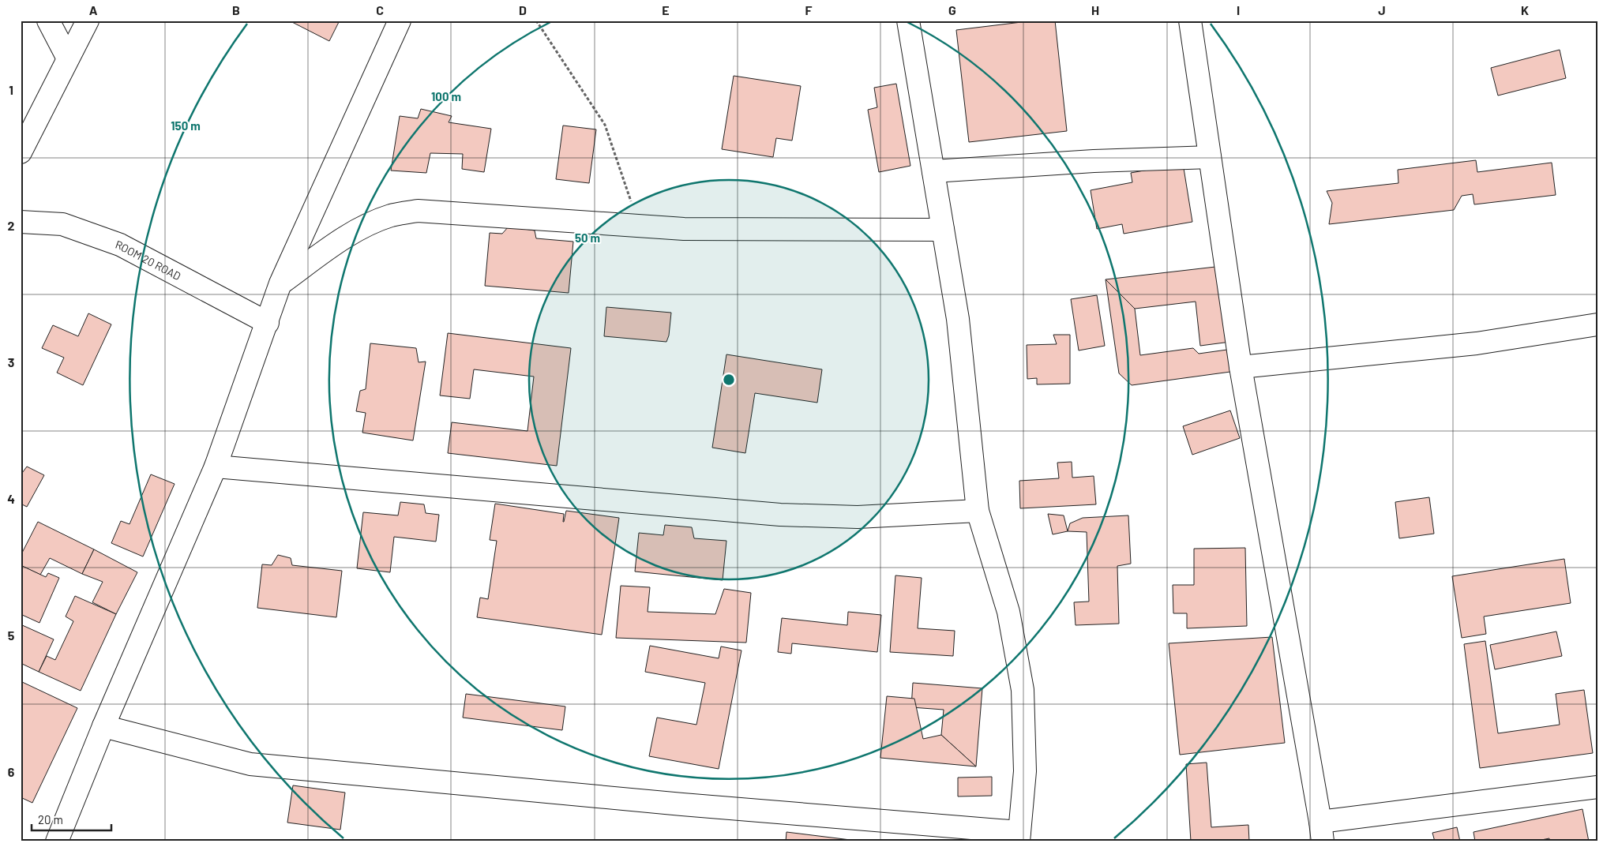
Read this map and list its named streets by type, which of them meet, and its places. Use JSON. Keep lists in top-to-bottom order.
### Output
{
  "streets": {
    "street": ["ROOM 20 ROAD"]
  },
  "scale_bar": "20 m",
  "grid": {
    "columns": [
      "A",
      "B",
      "C",
      "D",
      "E",
      "F",
      "G",
      "H",
      "I",
      "J",
      "K"
    ],
    "rows": [
      "1",
      "2",
      "3",
      "4",
      "5",
      "6"
    ]
  },
  "rings": ["100 m", "150 m", "50 m"]
}
